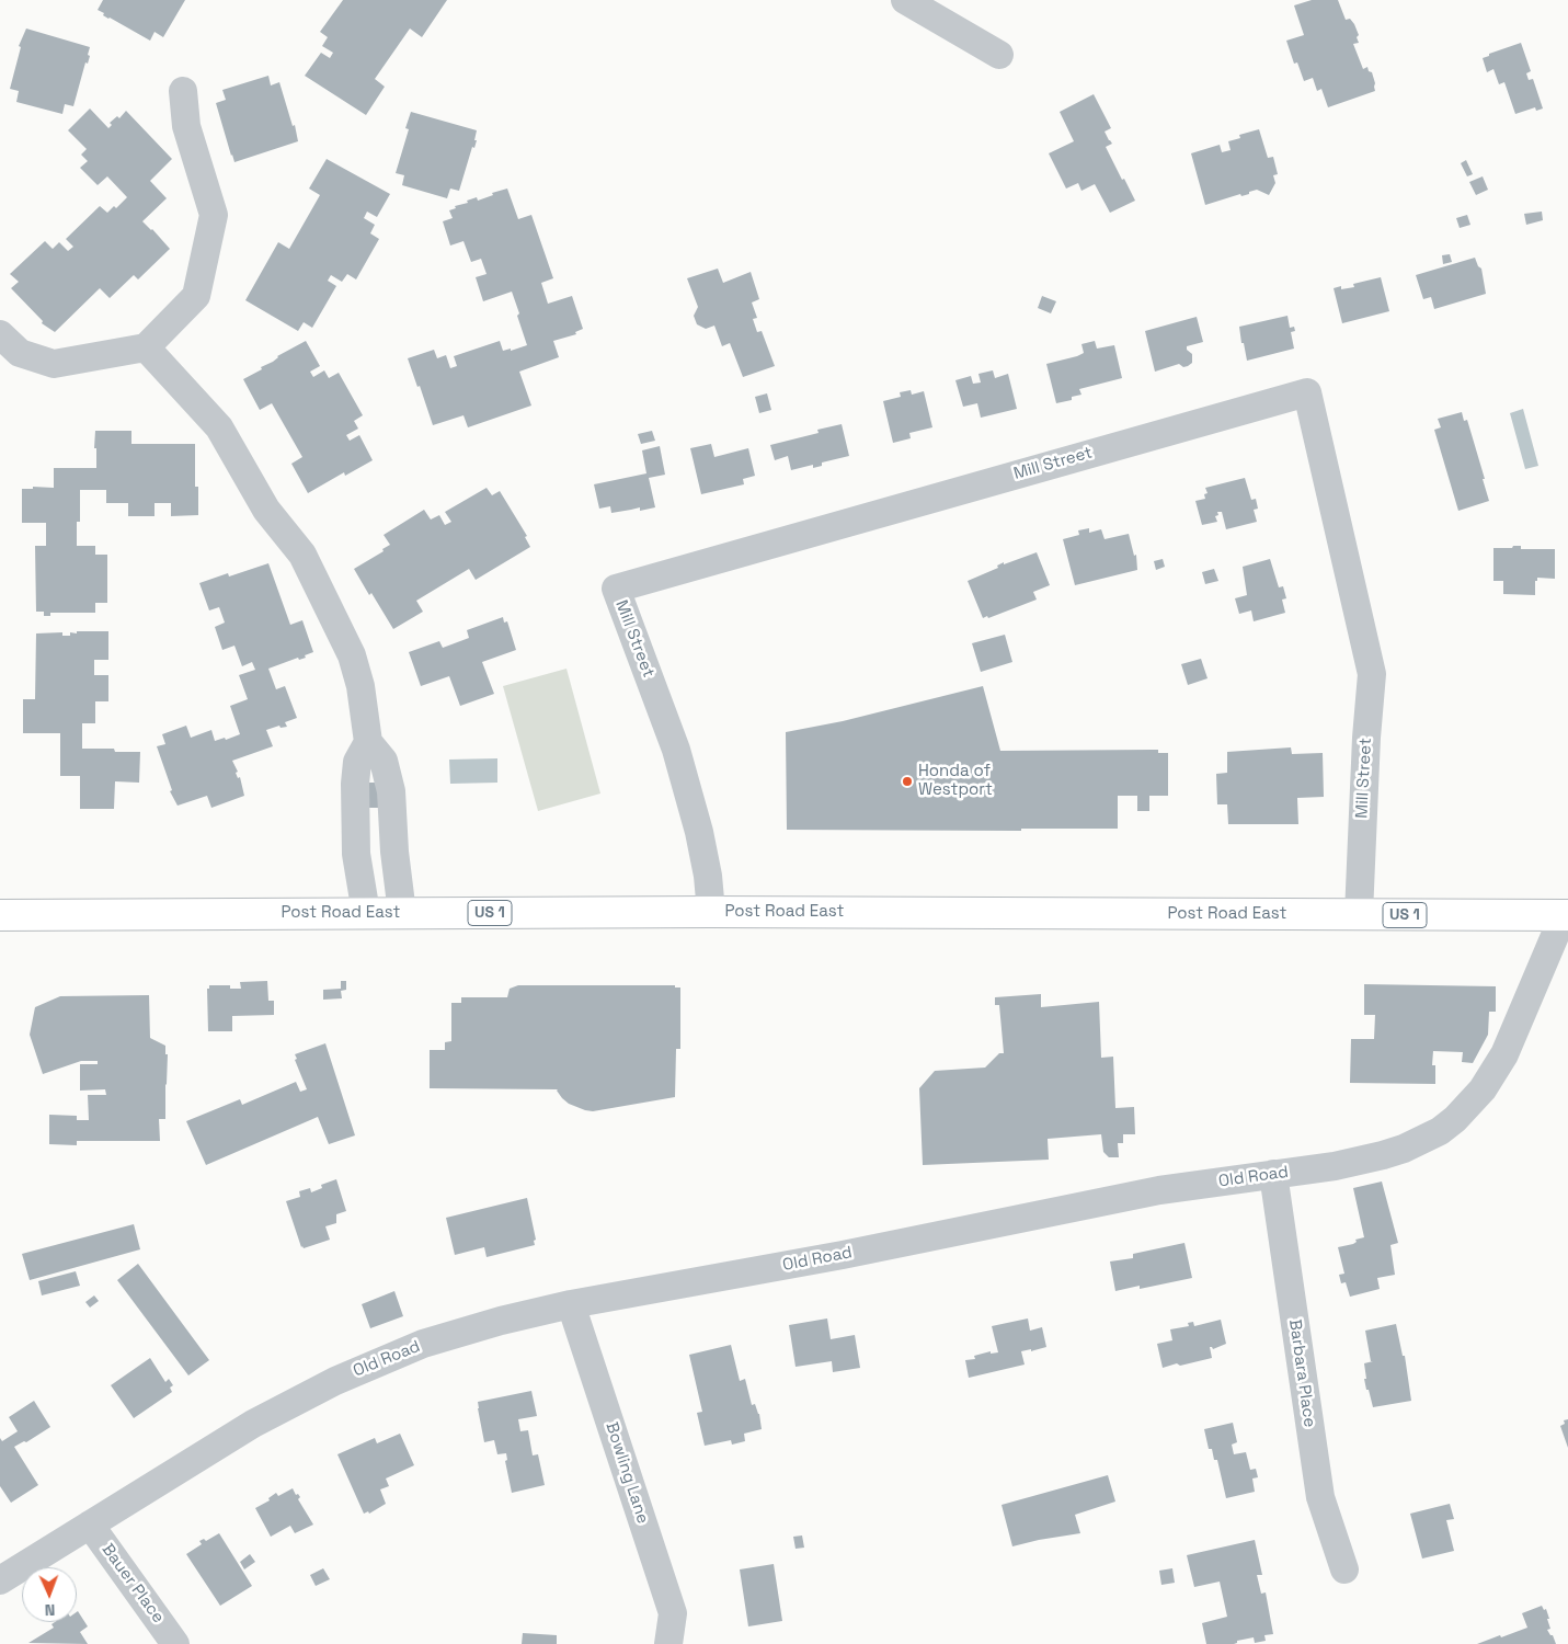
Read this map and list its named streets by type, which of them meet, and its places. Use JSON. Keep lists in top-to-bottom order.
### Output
{
  "streets": {
    "main road": ["Post Road East", "US 1"],
    "street": [
      "Mill Street",
      "Old Road",
      "Barbara Place",
      "Bowling Lane",
      "Bauer Place"
    ]
  },
  "crossings": [
    ["Mill Street", "Post Road East"],
    ["Post Road East", "Old Road"],
    ["Old Road", "Barbara Place"],
    ["Old Road", "Bowling Lane"],
    ["Old Road", "Bauer Place"]
  ],
  "places": ["Honda of Westport"],
  "north": "bottom"
}
